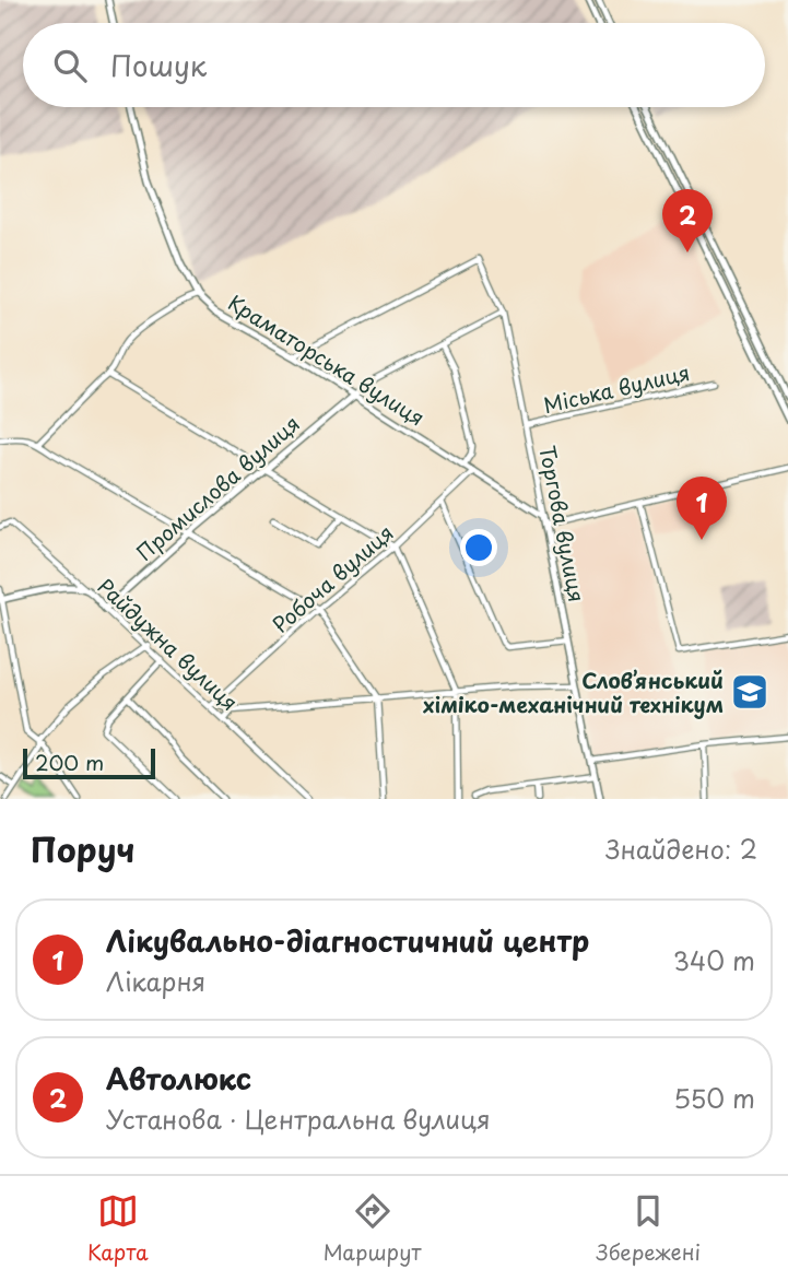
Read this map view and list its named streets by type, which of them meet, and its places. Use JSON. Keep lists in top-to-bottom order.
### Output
{
  "streets": {
    "street": [
      "Краматорська вулиця",
      "Міська вулиця",
      "Промислова вулиця",
      "Торгова вулиця",
      "Робоча вулиця",
      "Райдужна вулиця"
    ]
  },
  "crossings": [
    ["Краматорська вулиця", "Промислова вулиця"],
    ["Краматорська вулиця", "Торгова вулиця"],
    ["Краматорська вулиця", "Робоча вулиця"],
    ["Міська вулиця", "Торгова вулиця"],
    ["Промислова вулиця", "Райдужна вулиця"],
    ["Робоча вулиця", "Райдужна вулиця"]
  ],
  "places": {
    "school or university": ["Слов’янський хіміко-механічний технікум"]
  },
  "scale_bar": "200 m",
  "page": {
    "search": "Пошук",
    "pins": ["2", "1"],
    "scale": "200 m",
    "heading": ["Поруч", "Знайдено: 2"],
    "list": [
      {
        "mark": "1",
        "name": "Лікувально-діагностичний центр",
        "note": "Лікарня",
        "value": "340 m"
      },
      {
        "mark": "2",
        "name": "Автолюкс",
        "note": "Установа · Центральна вулиця",
        "value": "550 m"
      }
    ],
    "nav": ["Карта", "Маршрут", "Збережені"]
  }
}
